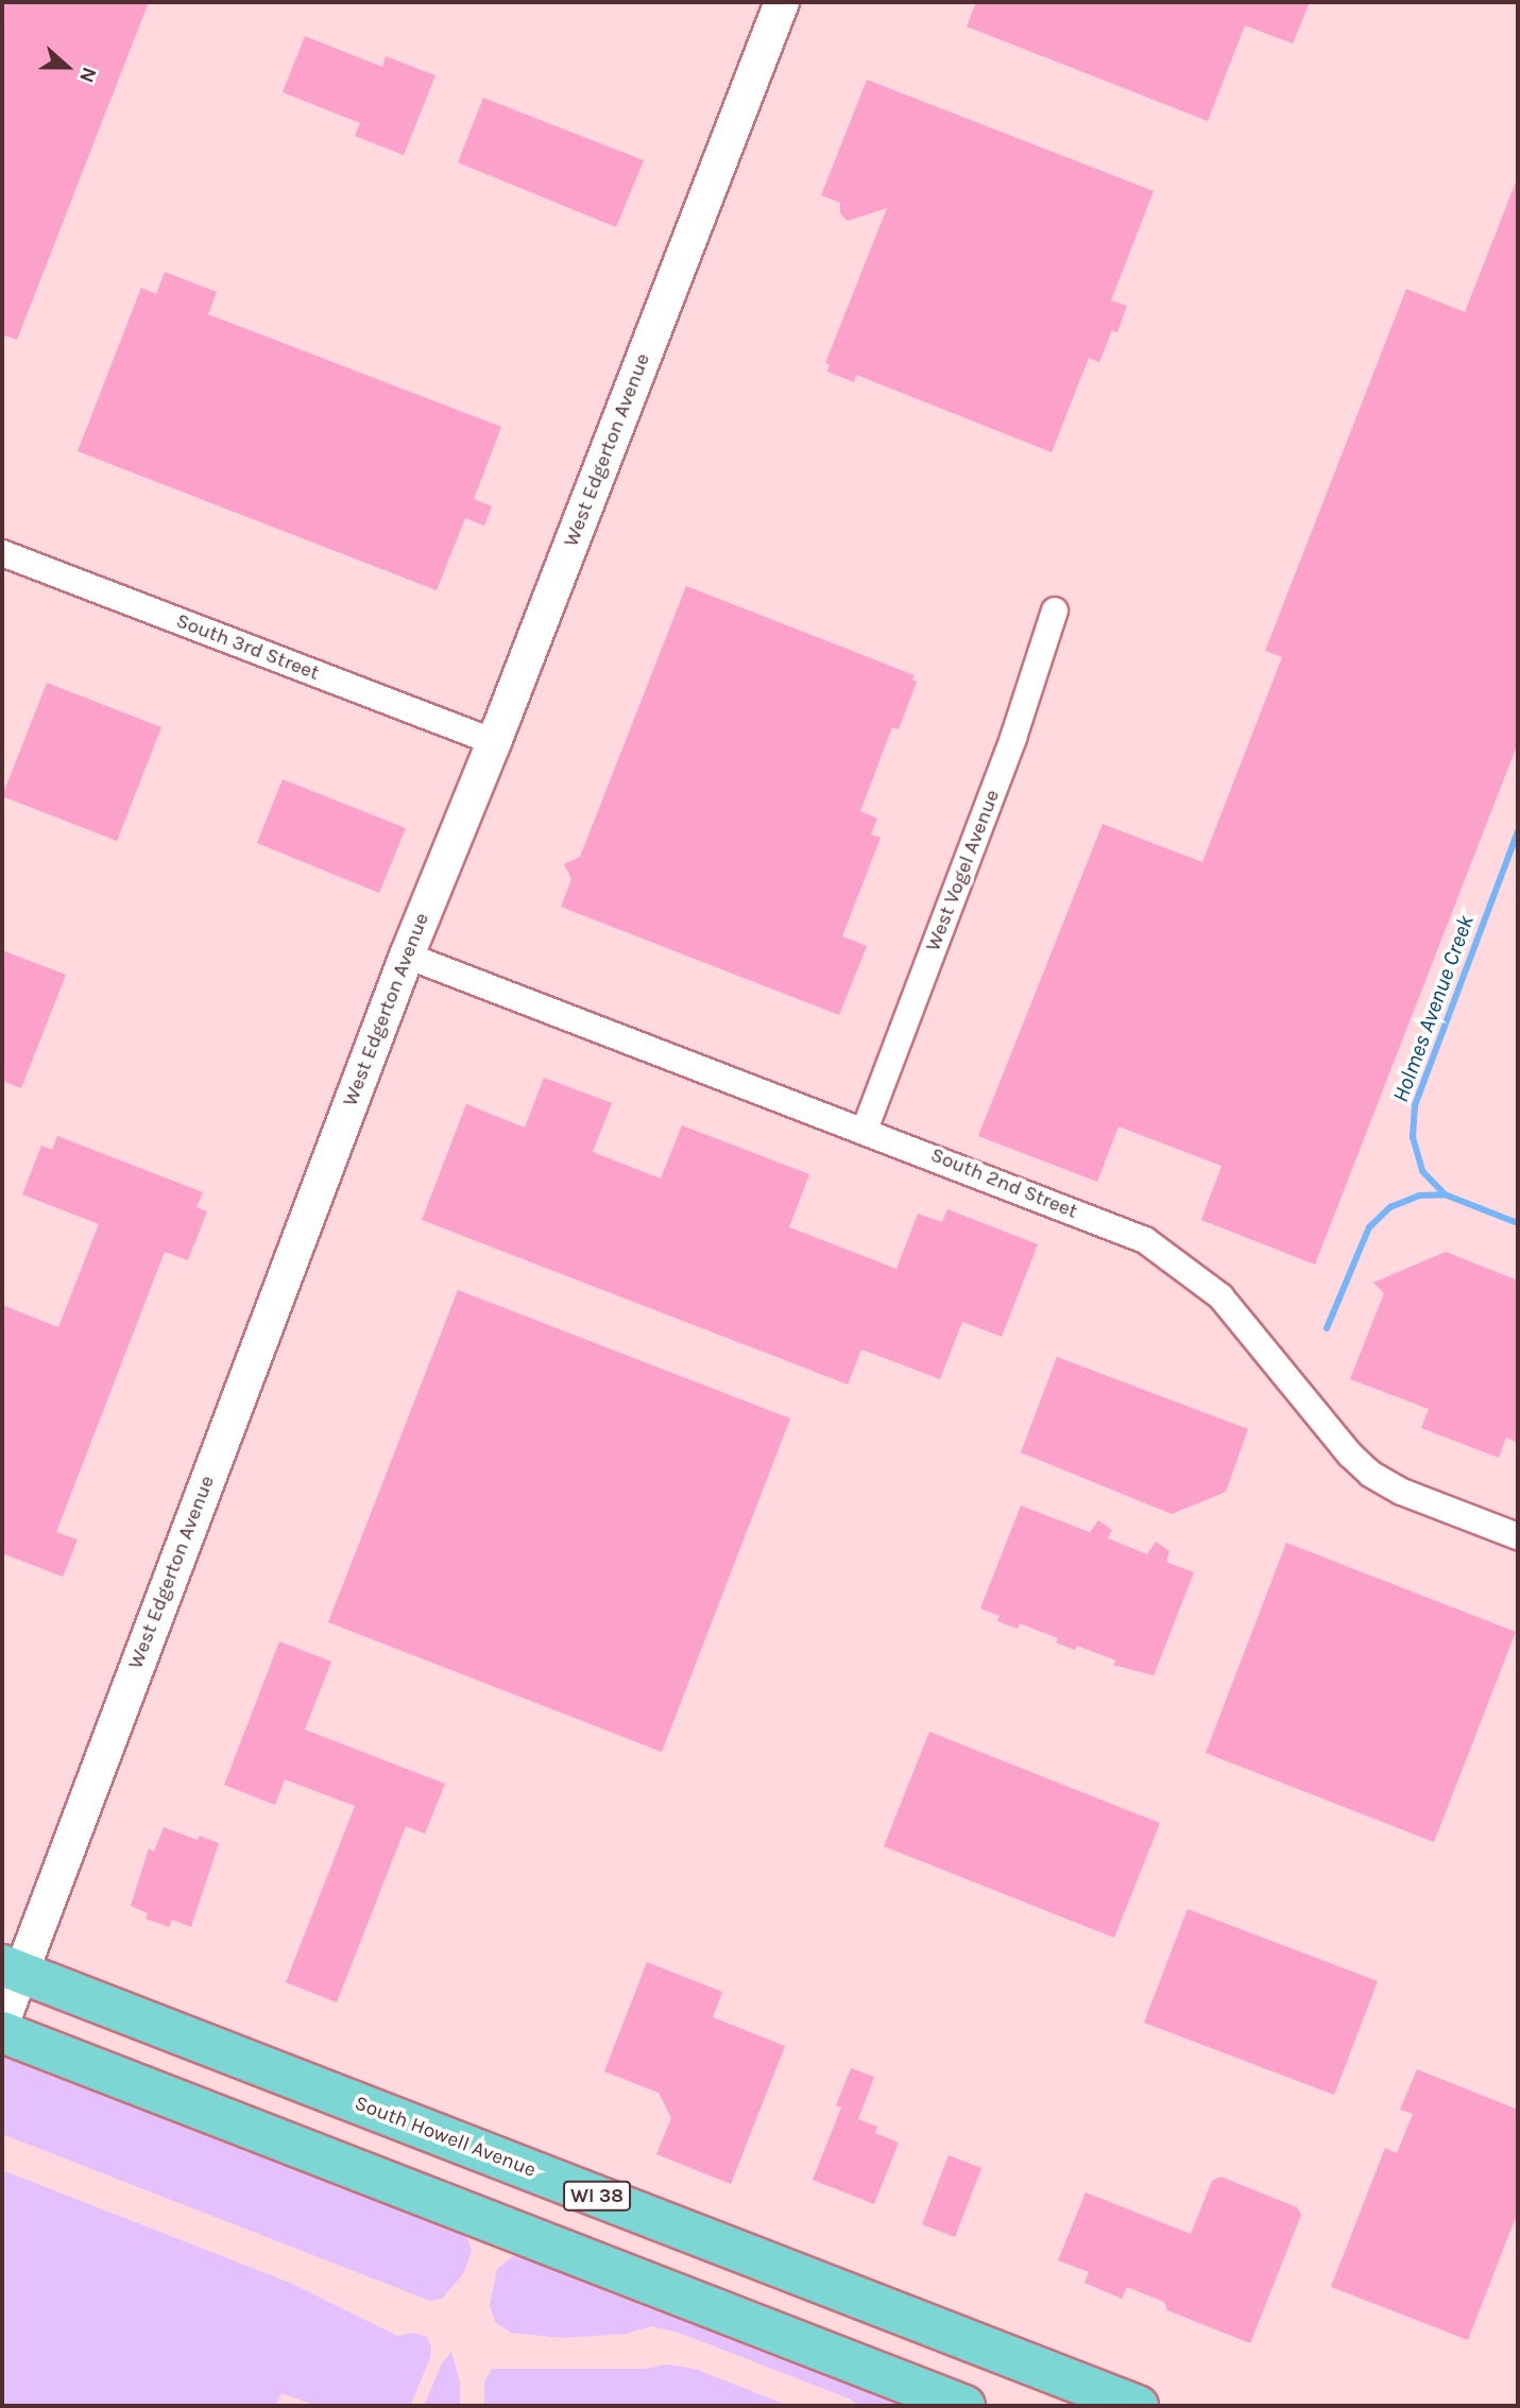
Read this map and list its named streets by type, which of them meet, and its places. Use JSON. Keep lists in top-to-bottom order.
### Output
{
  "streets": {
    "main road": ["South Howell Avenue", "WI 38"],
    "street": [
      "West Edgerton Avenue",
      "South 3rd Street",
      "West Vogel Avenue",
      "South 2nd Street"
    ]
  },
  "crossings": [
    ["West Edgerton Avenue", "South 3rd Street"],
    ["West Edgerton Avenue", "South 2nd Street"],
    ["West Edgerton Avenue", "South Howell Avenue"],
    ["West Vogel Avenue", "South 2nd Street"]
  ],
  "water": ["Holmes Avenue Creek"],
  "north": "right"
}
